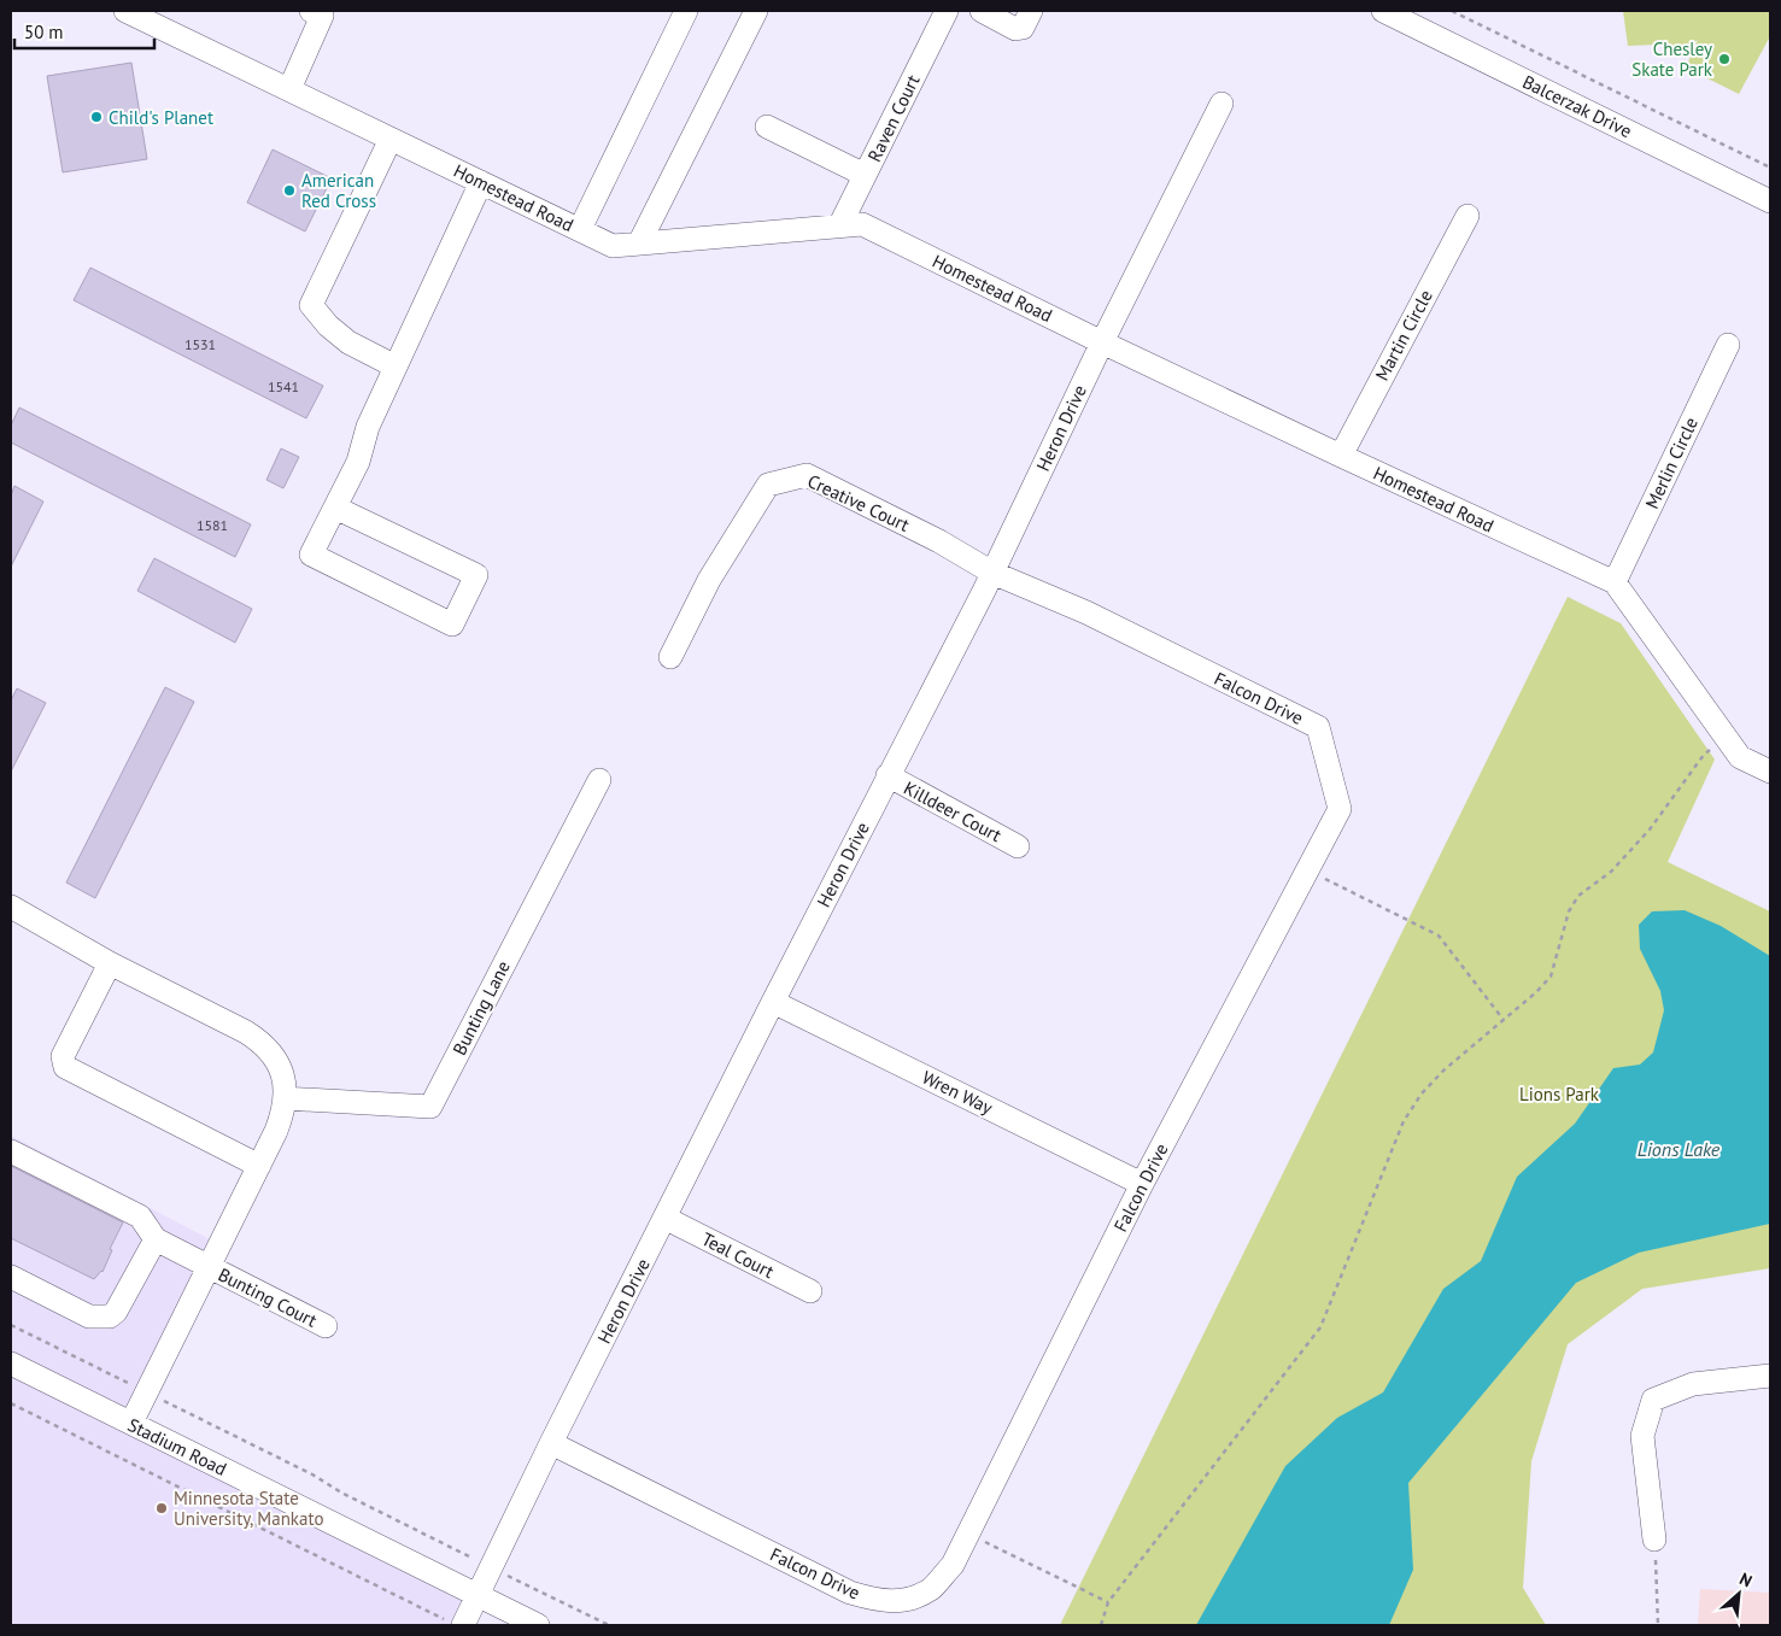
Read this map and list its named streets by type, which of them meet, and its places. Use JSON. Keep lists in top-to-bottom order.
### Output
{
  "streets": {
    "street": [
      "Balcerzak Drive",
      "Raven Court",
      "Homestead Road",
      "Martin Circle",
      "Heron Drive",
      "Merlin Circle",
      "Creative Court",
      "Falcon Drive",
      "Killdeer Court",
      "Bunting Lane",
      "Wren Way",
      "Teal Court",
      "Bunting Court",
      "Stadium Road"
    ]
  },
  "crossings": [
    ["Raven Court", "Homestead Road"],
    ["Homestead Road", "Martin Circle"],
    ["Homestead Road", "Heron Drive"],
    ["Homestead Road", "Merlin Circle"],
    ["Heron Drive", "Creative Court"],
    ["Heron Drive", "Falcon Drive"],
    ["Heron Drive", "Killdeer Court"],
    ["Heron Drive", "Wren Way"],
    ["Heron Drive", "Teal Court"],
    ["Heron Drive", "Stadium Road"],
    ["Creative Court", "Falcon Drive"],
    ["Falcon Drive", "Wren Way"]
  ],
  "water": ["Lions Lake"],
  "parks": ["Lions Park"],
  "places": [
    "Chesley Skate Park",
    "Child's Planet",
    "American Red Cross",
    "Minnesota State University, Mankato"
  ],
  "house_numbers": ["1531", "1541", "1581"],
  "scale_bar": "50 m",
  "north": "top right"
}
